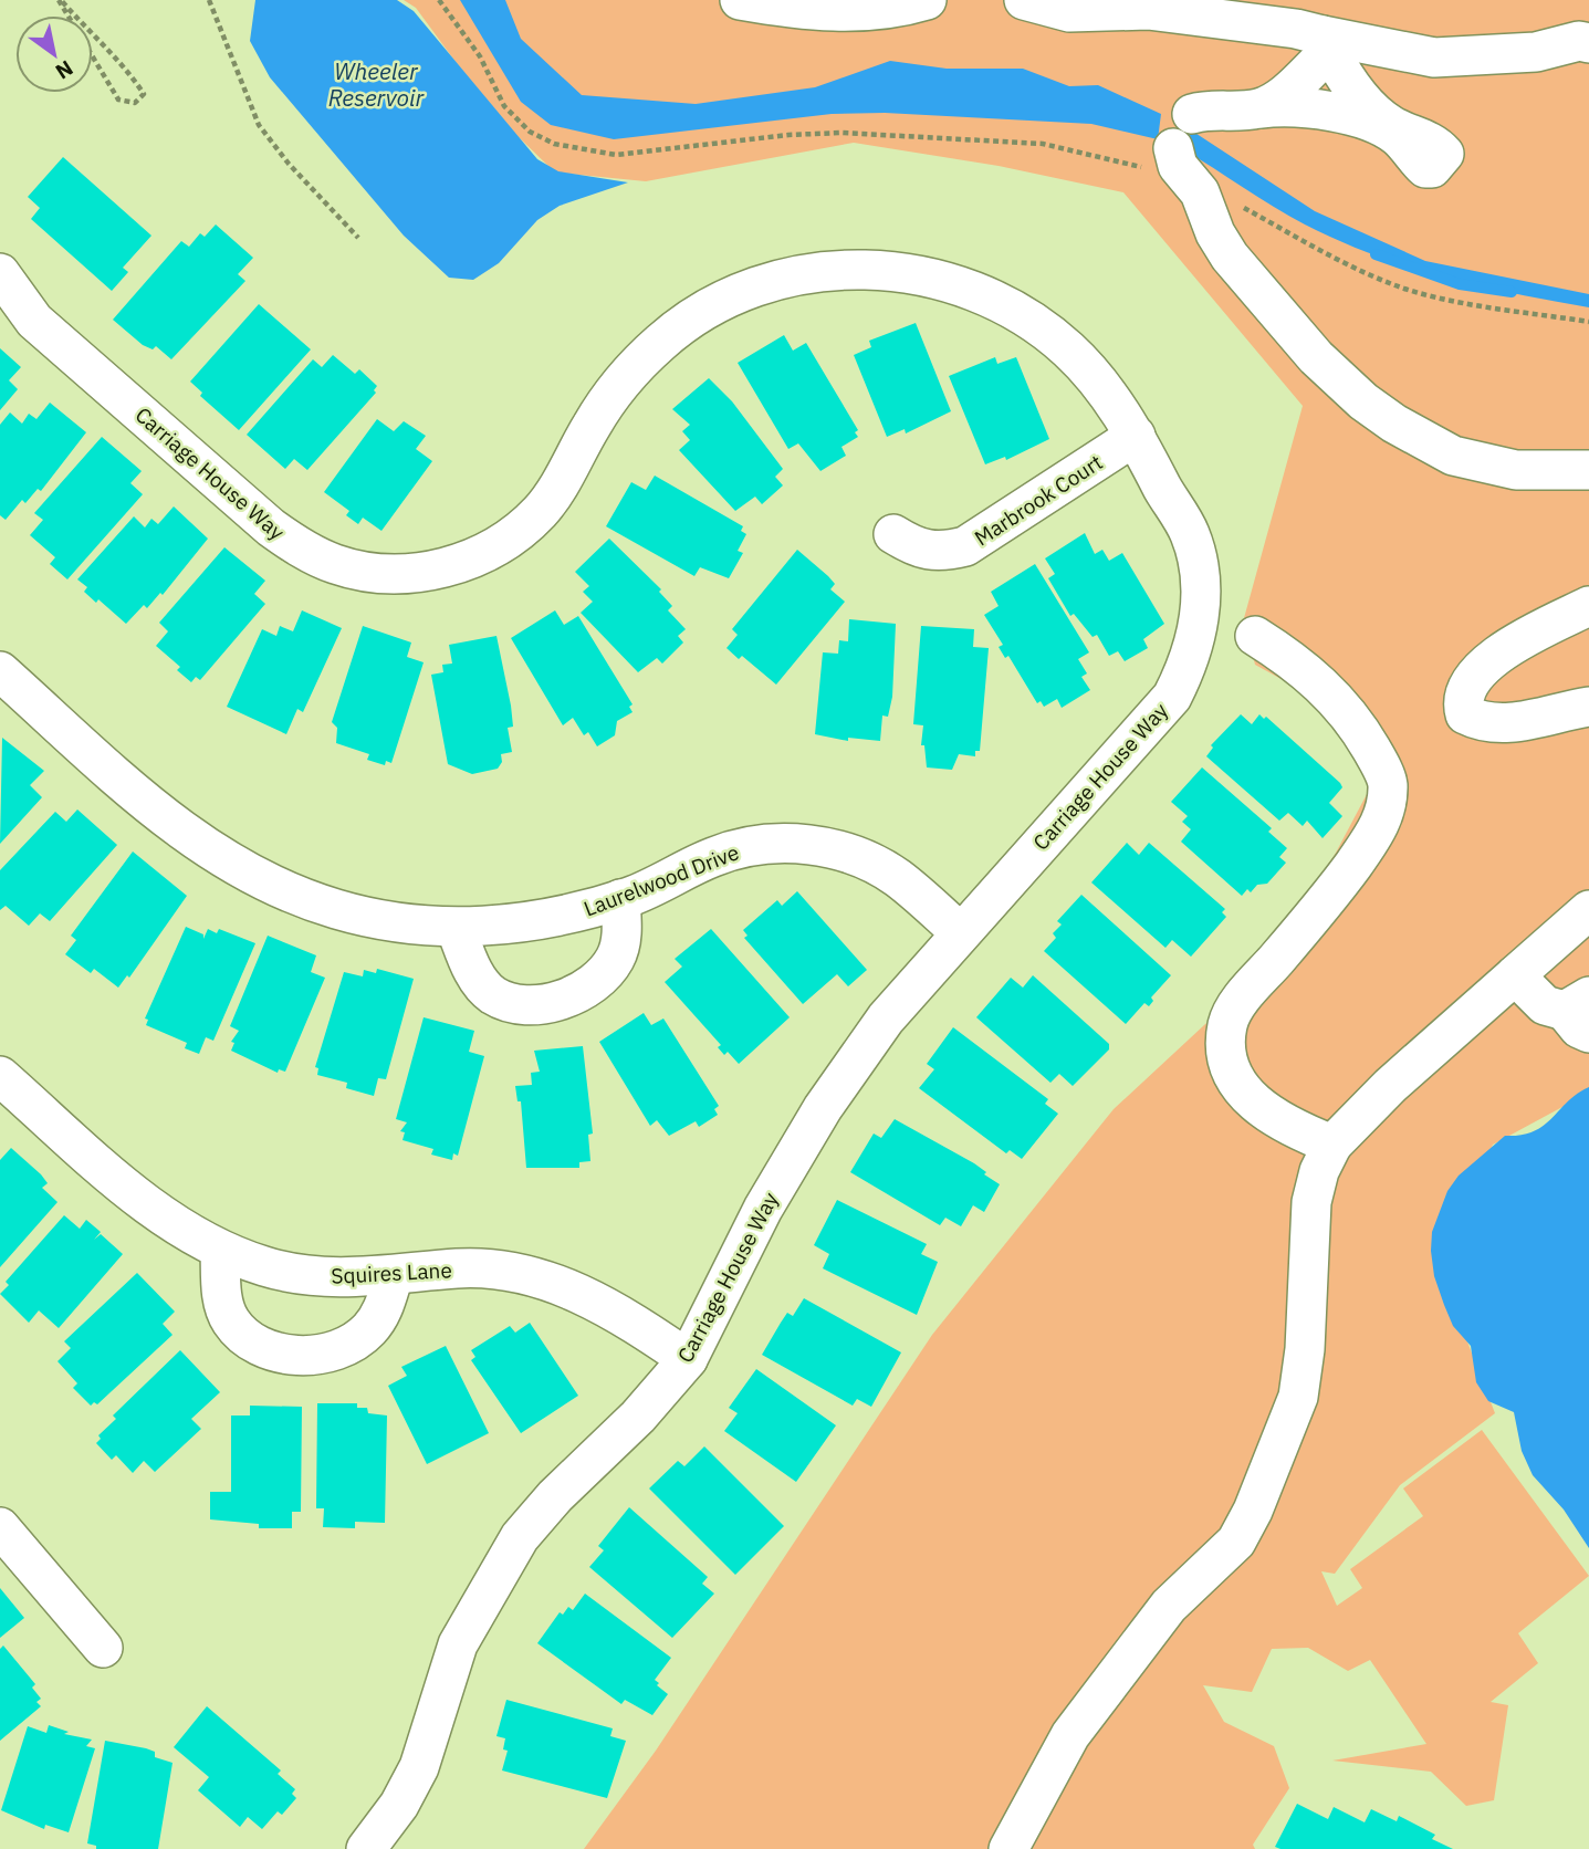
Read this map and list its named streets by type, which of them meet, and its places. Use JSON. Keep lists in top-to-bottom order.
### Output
{
  "streets": {
    "street": [
      "Carriage House Way",
      "Marbrook Court",
      "Laurelwood Drive",
      "Squires Lane"
    ]
  },
  "crossings": [
    ["Carriage House Way", "Marbrook Court"],
    ["Carriage House Way", "Laurelwood Drive"],
    ["Carriage House Way", "Squires Lane"]
  ],
  "water": ["Wheeler Reservoir"],
  "north": "bottom right"
}
